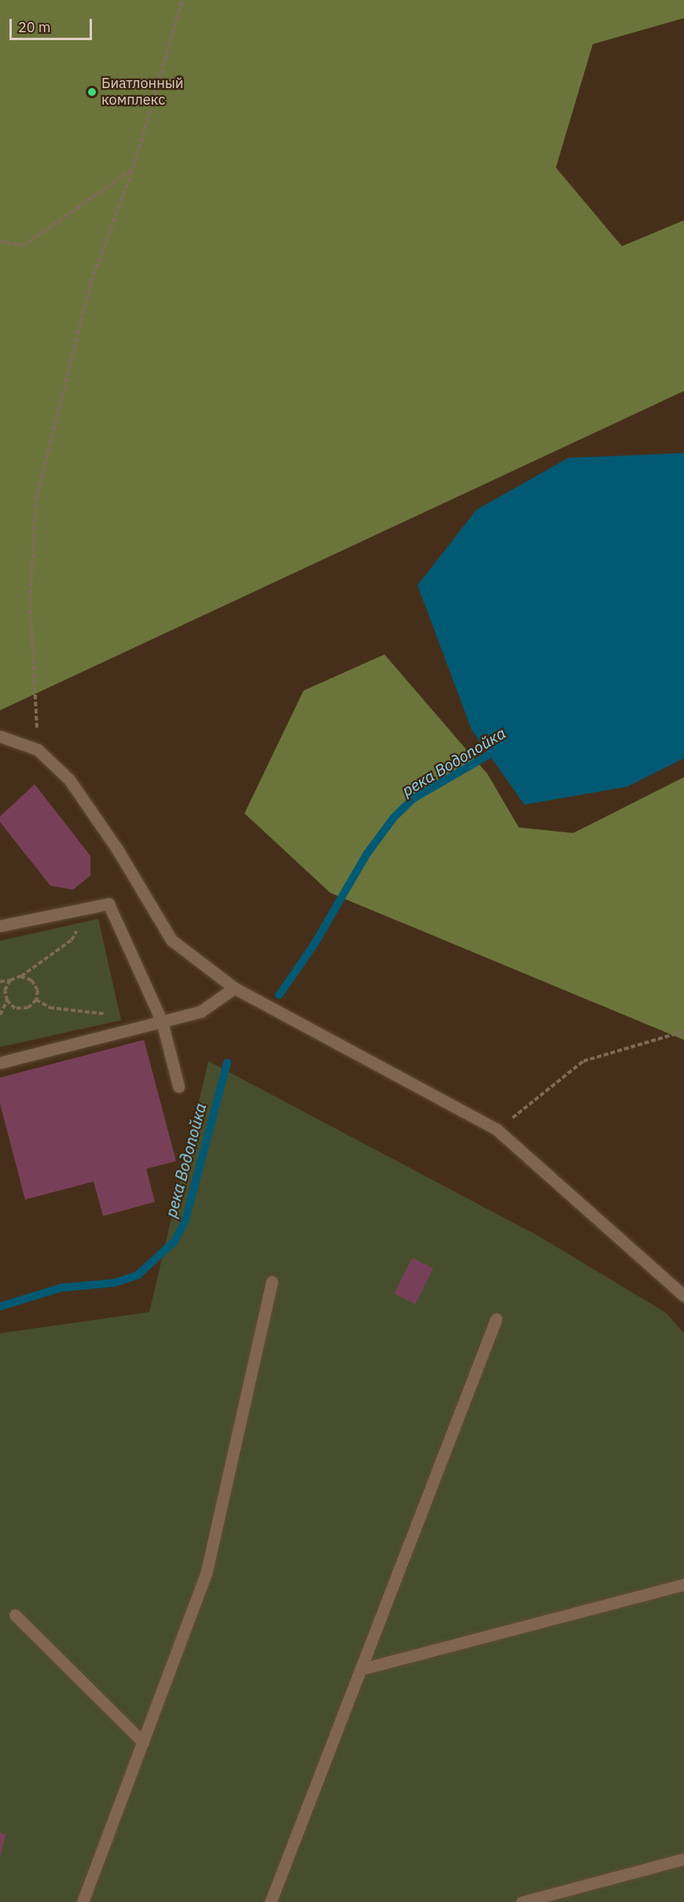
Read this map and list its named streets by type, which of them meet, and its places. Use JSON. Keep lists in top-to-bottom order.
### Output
{
  "water": ["река Водопойка"],
  "places": ["Биатлонный комплекс"],
  "scale_bar": "20 m"
}
